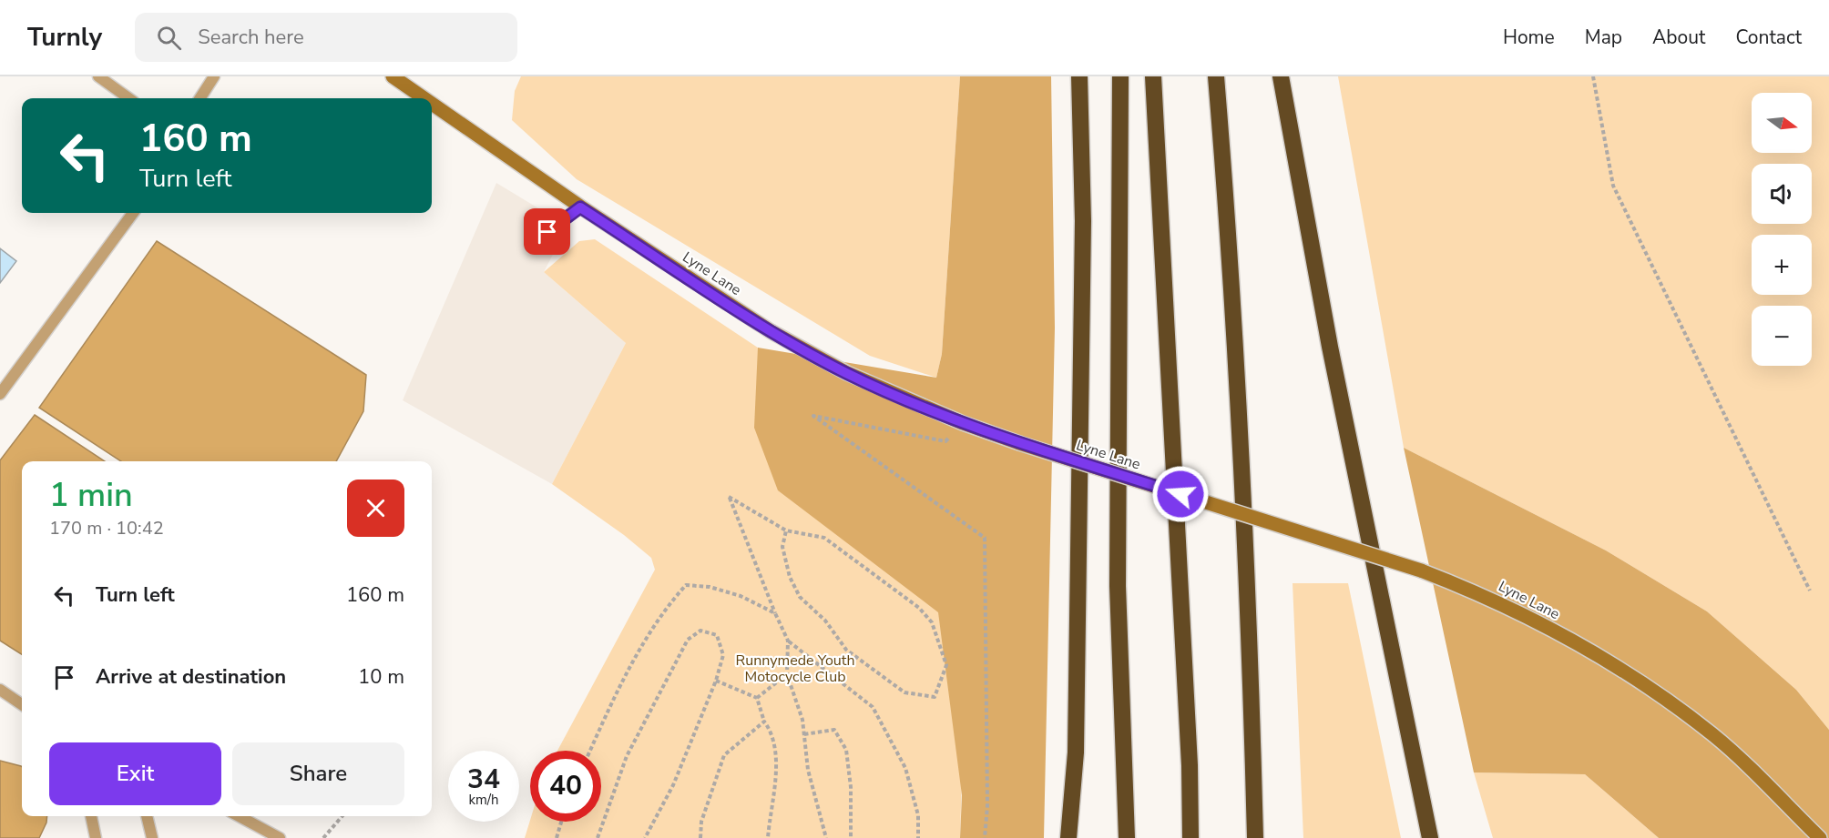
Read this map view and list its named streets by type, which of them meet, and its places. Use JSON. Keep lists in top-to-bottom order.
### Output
{
  "streets": {
    "street": ["Lyne Lane"]
  },
  "parks": ["Runnymede Youth Motocycle Club"],
  "north": "right",
  "page": {
    "header": "Turnly",
    "search": "Search here",
    "nav": [
      "Home",
      "Map",
      "About",
      "Contact"
    ],
    "map_buttons": ["+", "−"],
    "turn": ["160 m", "Turn left"],
    "heading": ["1 min", "170 m · 10:42"],
    "list": [
      {
        "name": "Turn left",
        "value": "160 m"
      },
      {
        "name": "Arrive at destination",
        "value": "10 m"
      }
    ],
    "buttons": ["Exit", "Share"],
    "speed": "34 km/h",
    "limit": "40"
  }
}
